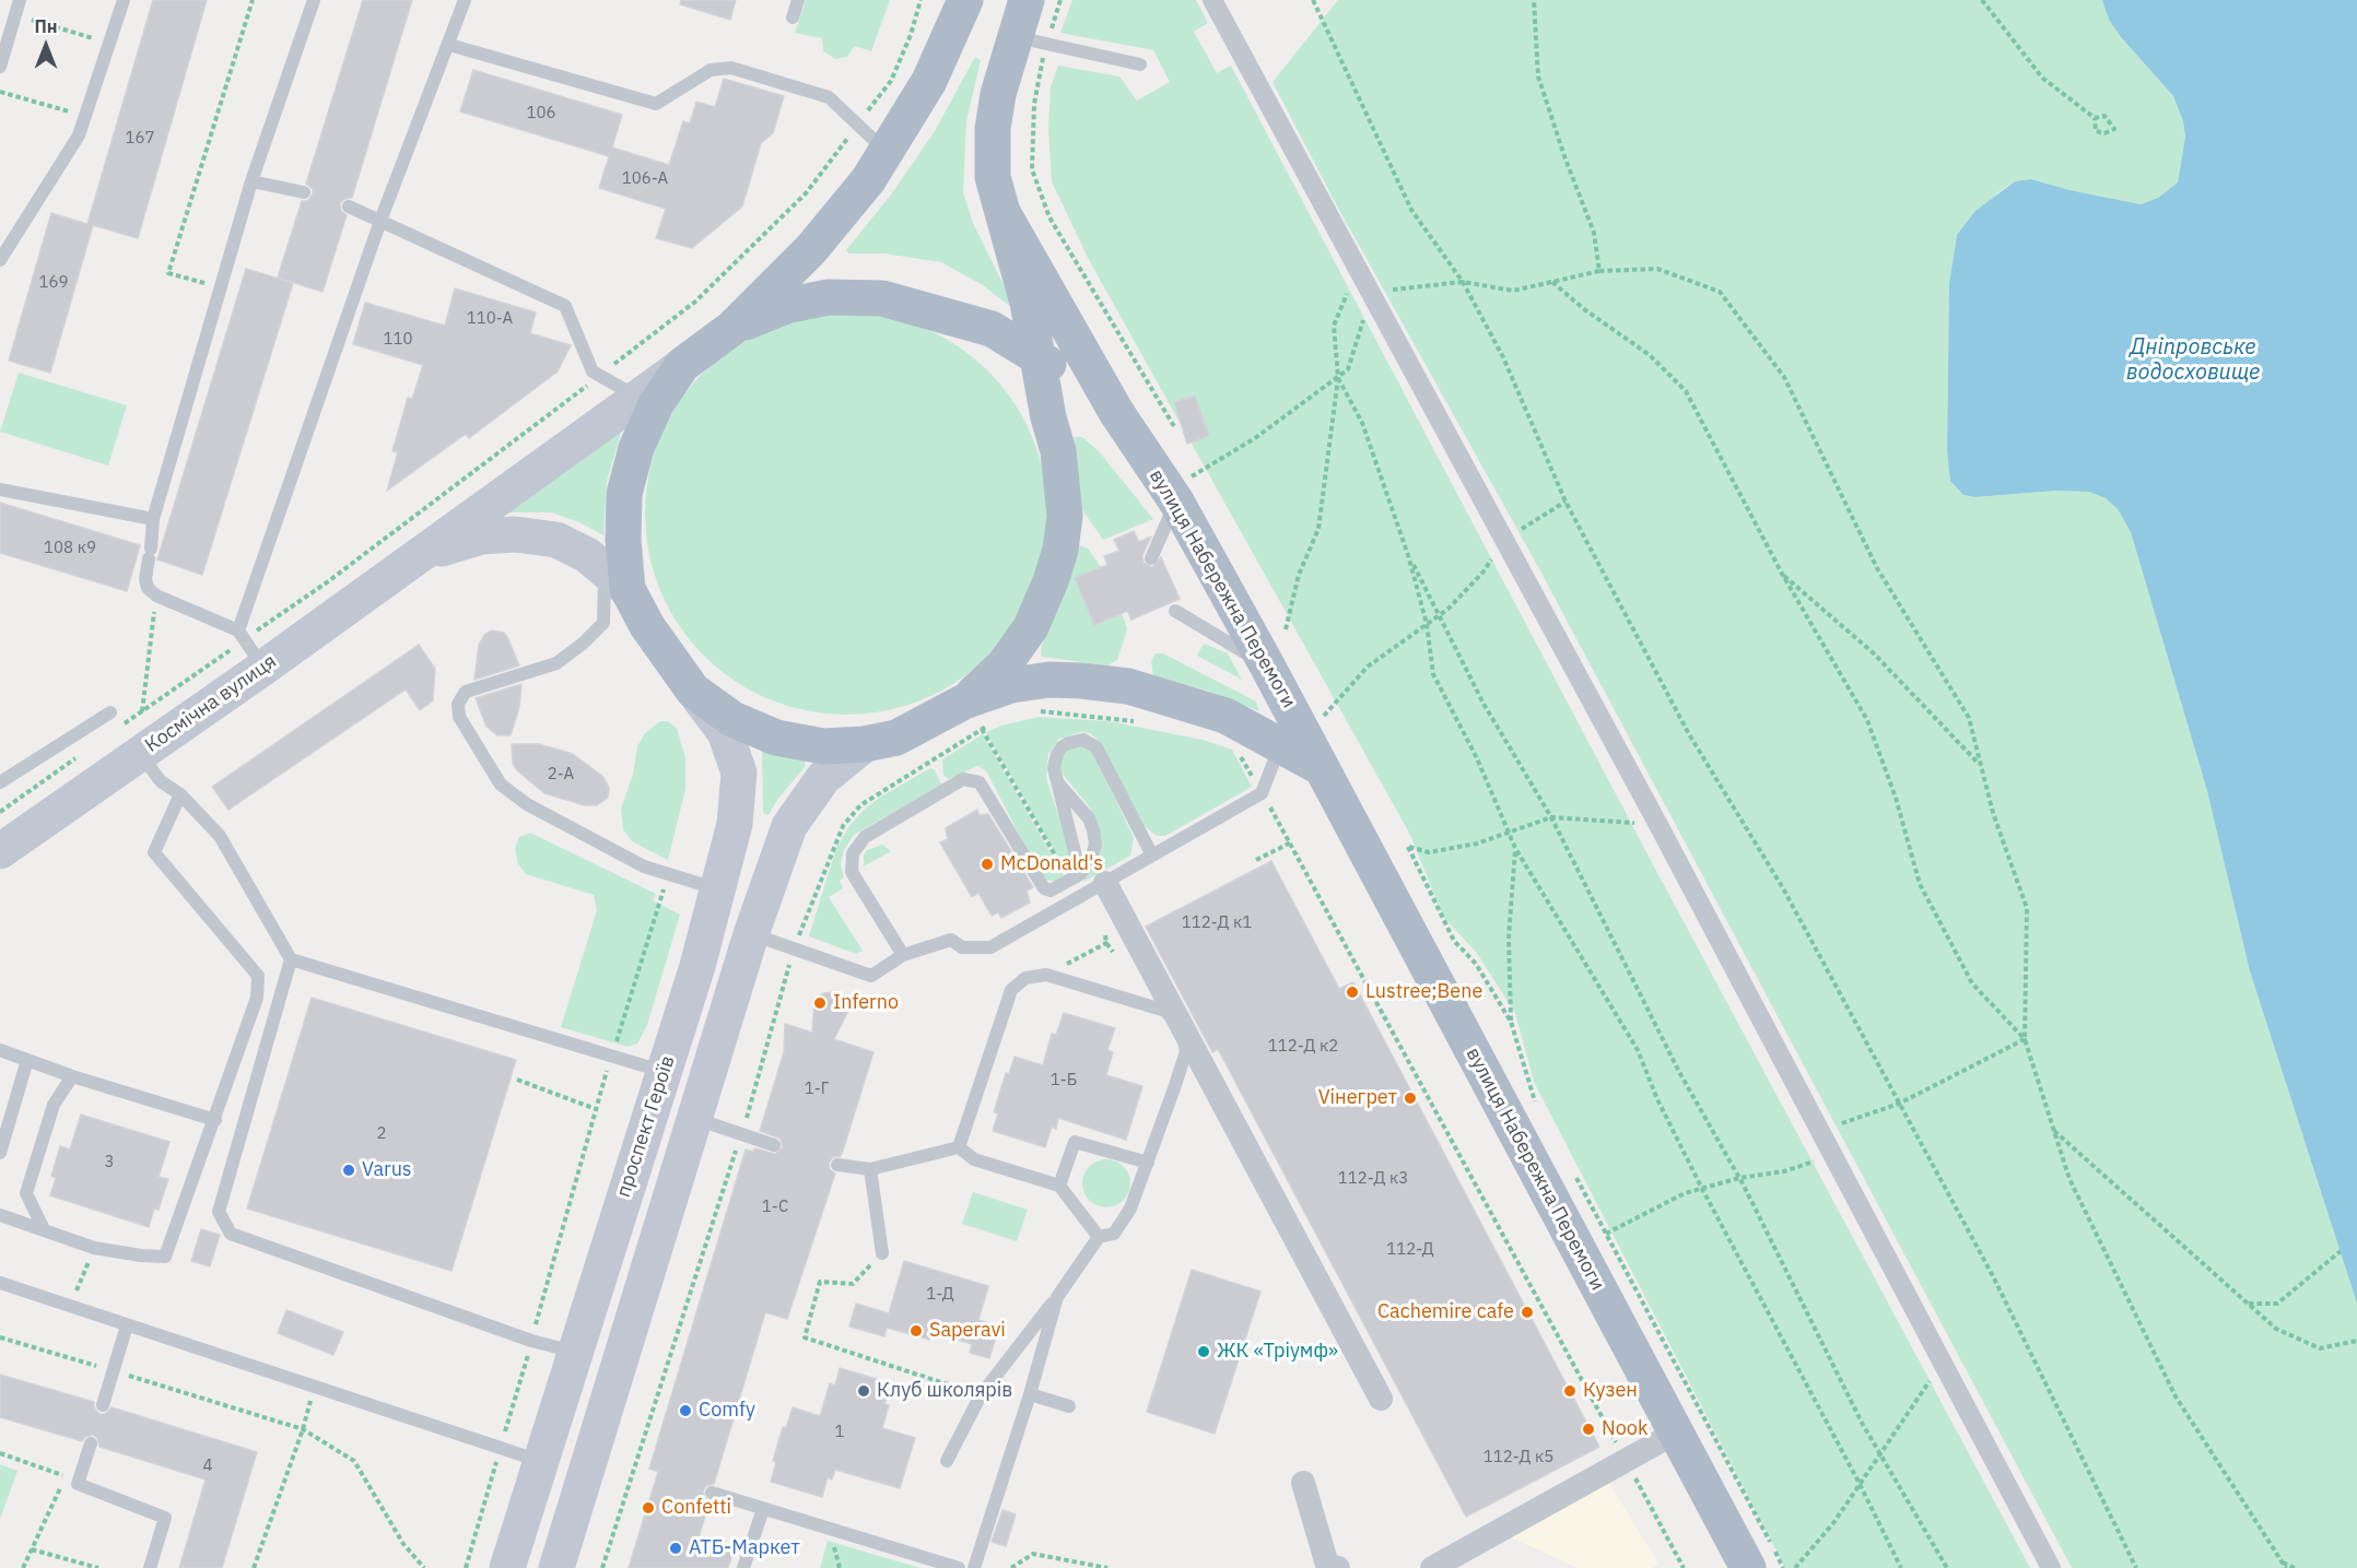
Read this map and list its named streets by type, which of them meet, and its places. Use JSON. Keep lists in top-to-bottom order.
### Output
{
  "streets": {
    "main road": ["вулиця Набережна Перемоги", "Космічна вулиця", "проспект Героїв"]
  },
  "crossings": [
    ["вулиця Набережна Перемоги", "Космічна вулиця"],
    ["вулиця Набережна Перемоги", "проспект Героїв"]
  ],
  "water": ["Дніпровське водосховище"],
  "places": [
    "McDonald's",
    "Lustree;Bene",
    "Inferno",
    "Vінегрет",
    "Varus",
    "Cachemire cafe",
    "Saperavi",
    "ЖК «Тріумф»",
    "Клуб школярів",
    "Кузен",
    "Comfy",
    "Nook",
    "Confetti",
    "АТБ-Маркет"
  ],
  "house_numbers": [
    "106",
    "167",
    "106-А",
    "169",
    "110-А",
    "110",
    "108 к9",
    "2-А",
    "112-Д к1",
    "112-Д к2",
    "1-Б",
    "1-Г",
    "2",
    "3",
    "112-Д к3",
    "1-С",
    "112-Д",
    "1-Д",
    "1",
    "112-Д к5",
    "4"
  ],
  "north": "top"
}
